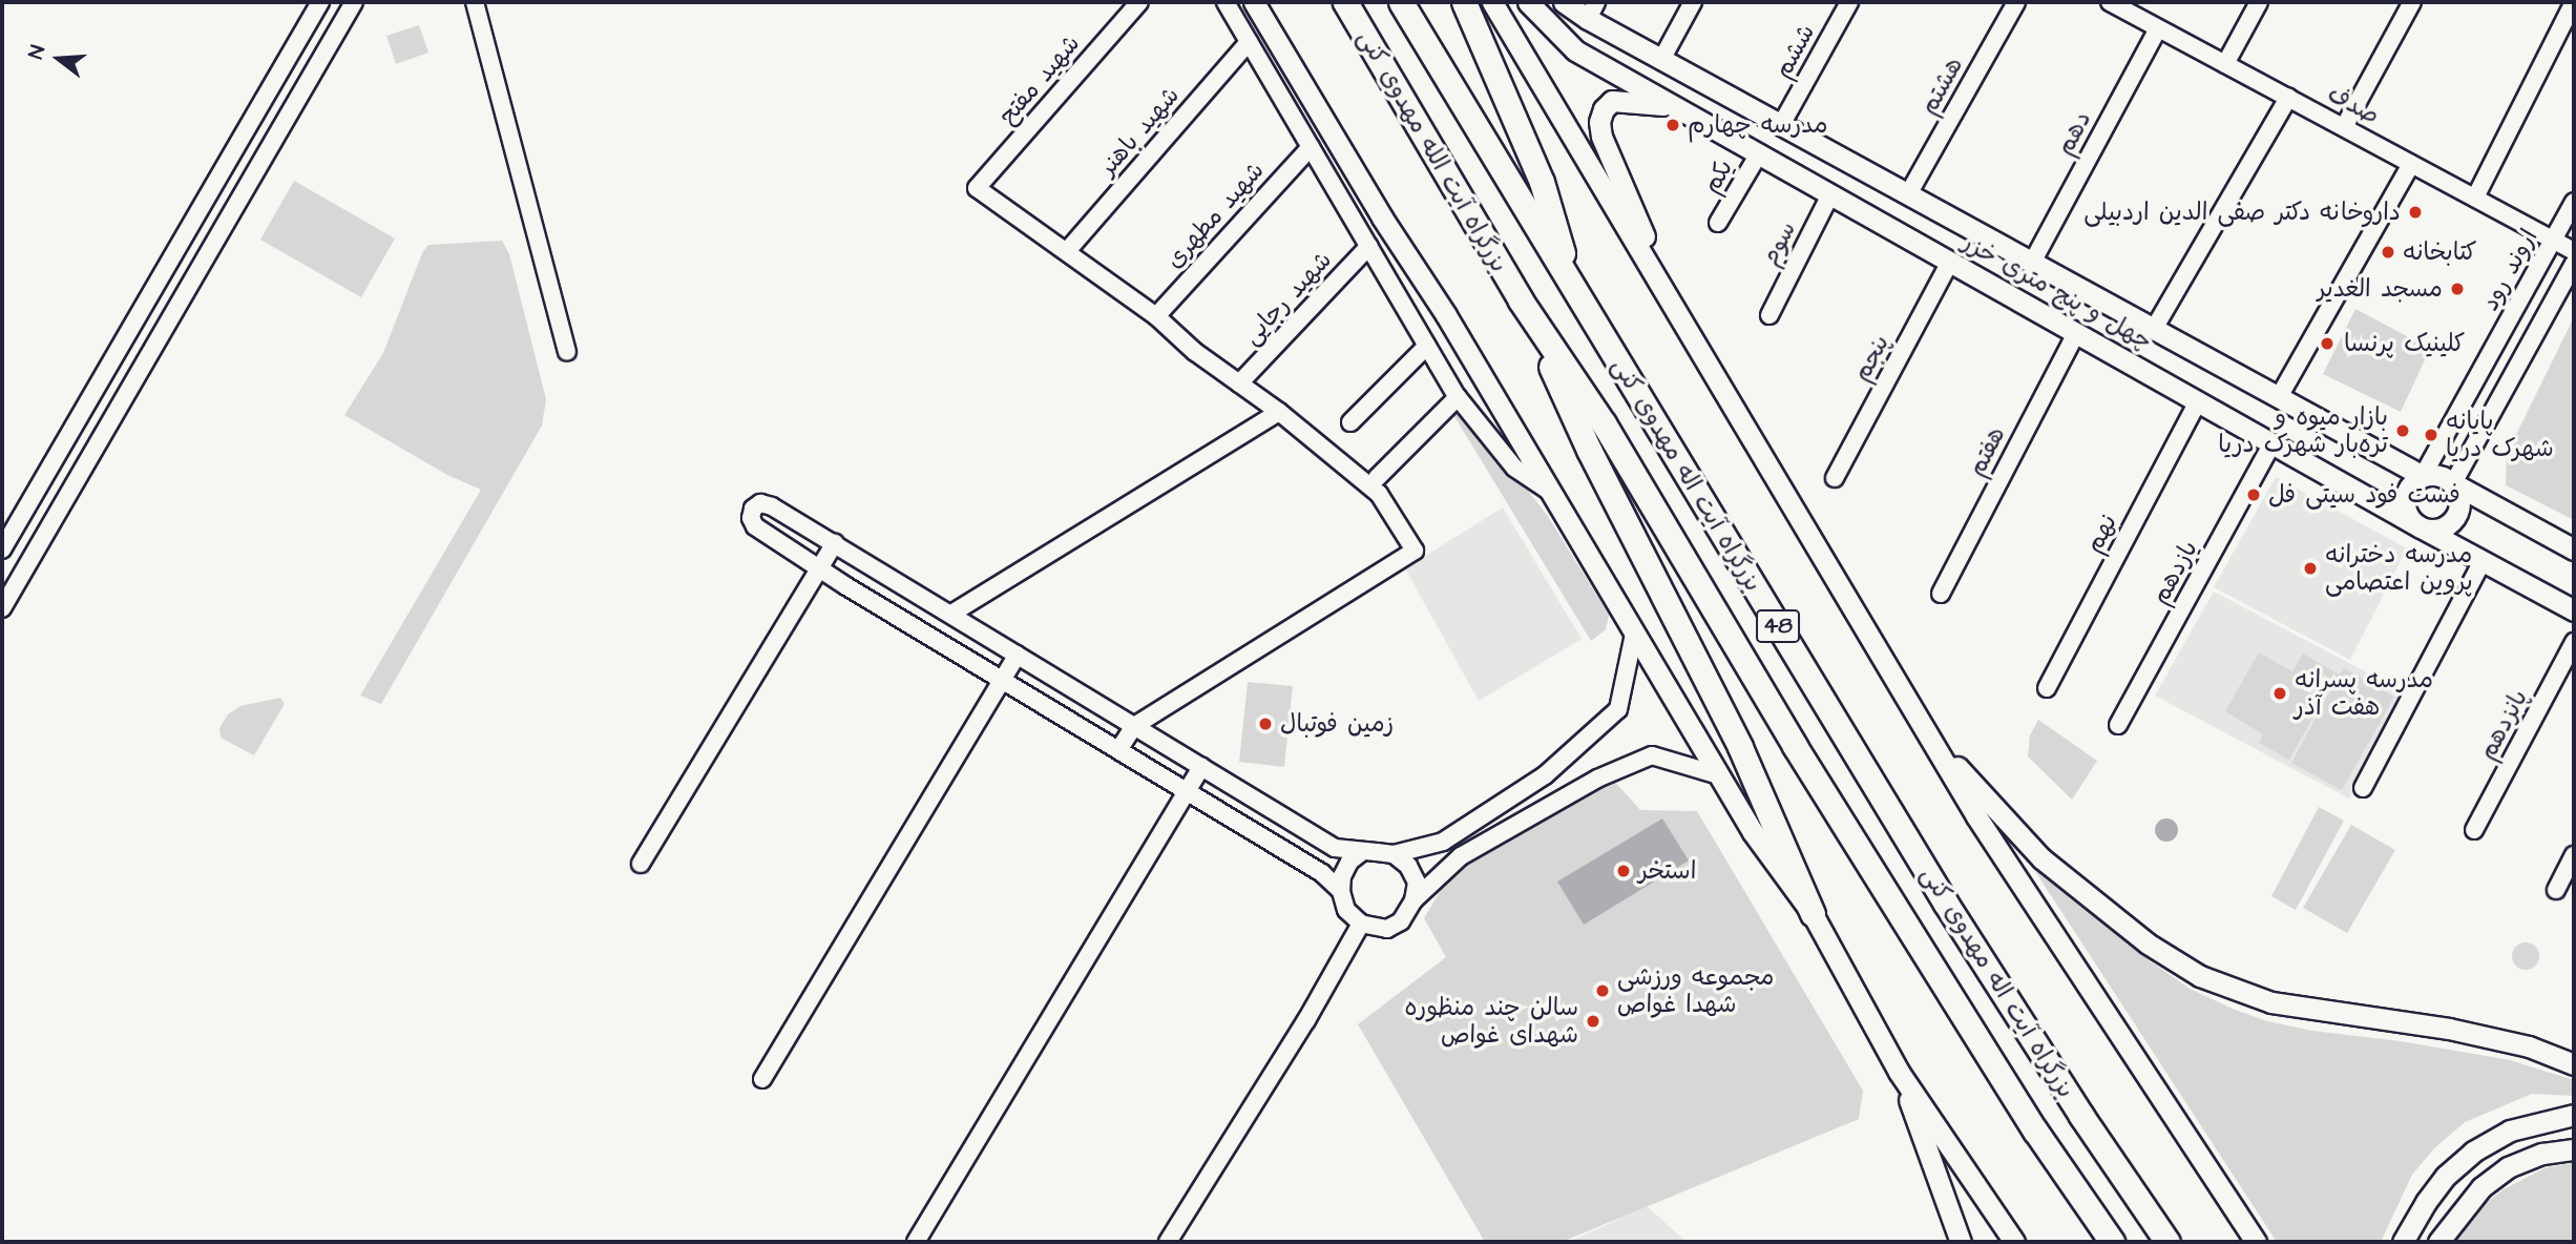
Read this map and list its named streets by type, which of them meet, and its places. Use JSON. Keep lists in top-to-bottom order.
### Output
{
  "streets": {
    "highway": ["بزرگراه آیت الله مهدوی کنی", "بزرگراه آیت اله مهدوی کنی", "48"],
    "main road": ["چهل و پنج متری خزر"],
    "street": [
      "ششم",
      "شهید مفتح",
      "هشتم",
      "صدف",
      "شهید باهنر",
      "دهم",
      "یکم",
      "شهید مطهری",
      "سوم",
      "اروند رود",
      "شهید رجایی",
      "پنجم",
      "هفتم",
      "نهم",
      "یازدهم",
      "پانزدهم"
    ]
  },
  "crossings": [
    ["ششم", "چهل و پنج متری خزر"],
    ["شهید مفتح", "شهید باهنر"],
    ["هشتم", "چهل و پنج متری خزر"],
    ["صدف", "دهم"],
    ["صدف", "اروند رود"],
    ["دهم", "چهل و پنج متری خزر"],
    ["بزرگراه آیت الله مهدوی کنی", "بزرگراه آیت اله مهدوی کنی"],
    ["یکم", "چهل و پنج متری خزر"],
    ["سوم", "چهل و پنج متری خزر"],
    ["اروند رود", "چهل و پنج متری خزر"],
    ["چهل و پنج متری خزر", "پنجم"],
    ["چهل و پنج متری خزر", "هفتم"],
    ["چهل و پنج متری خزر", "نهم"],
    ["چهل و پنج متری خزر", "یازدهم"]
  ],
  "places": [
    "مدرسه چهارم",
    "داروخانه دکتر صفی الدین اردبیلی",
    "کتابخانه",
    "مسجد الغدیر",
    "کلینیک پرنسا",
    "بازار میوه و تره‌بار شهرک دریا",
    "پایانه شهرک دریا",
    "فست فود سیتی فل",
    "مدرسه دخترانه پروین اعتصامی",
    "مدرسه پسرانه هفت آذر",
    "زمین فوتبال",
    "استخر",
    "مجموعه ورزشی شهدا غواص",
    "سالن چند منظوره شهدای غواص"
  ],
  "north": "left"
}
